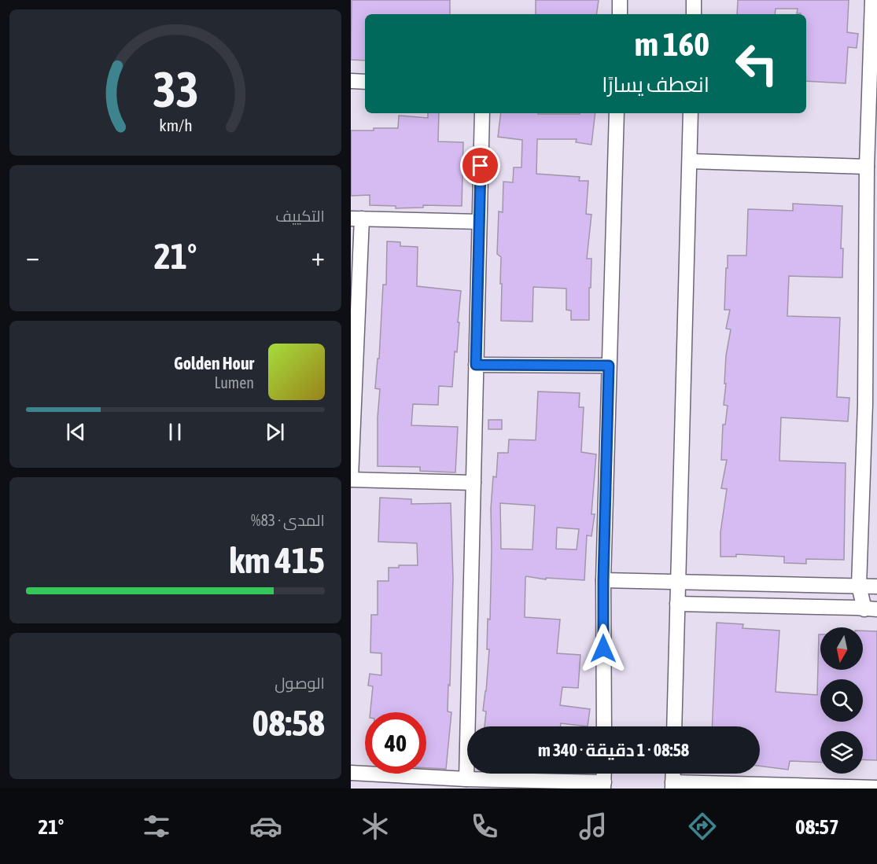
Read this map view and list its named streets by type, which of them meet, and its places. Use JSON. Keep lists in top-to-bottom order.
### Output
{
  "north": "bottom",
  "page": {
    "turn": ["160 m", "انعطف يسارًا"],
    "tile": [
      "التكييف",
      ["المدى · 83%", "415 km"],
      ["الوصول", "08:58"]
    ],
    "heat": ["−", "21°", "+"],
    "song": ["Golden Hour", "Lumen"],
    "limit": "40",
    "trip": "08:58 · 1 دقيقة · 340 m",
    "tabs": ["08:57", "21°"],
    "gauge": ["33", "km/h"]
  }
}
